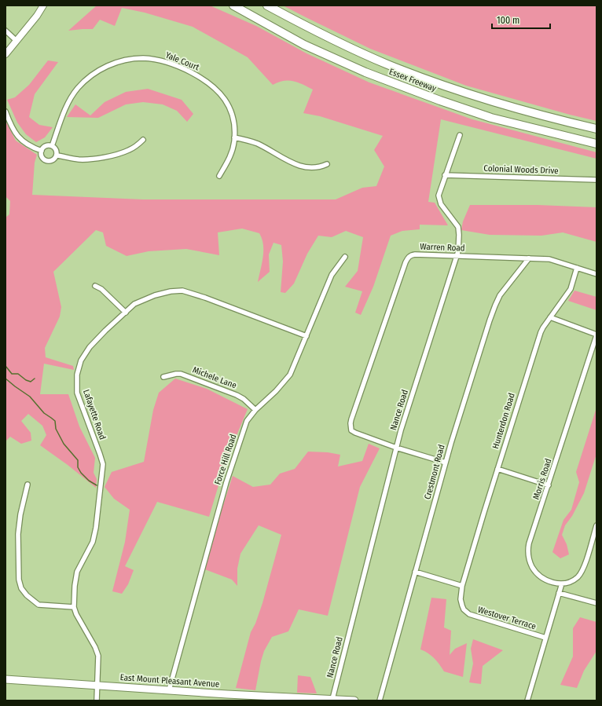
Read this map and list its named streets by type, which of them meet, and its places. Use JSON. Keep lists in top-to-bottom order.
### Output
{
  "streets": {
    "highway": ["Essex Freeway"],
    "main road": ["East Mount Pleasant Avenue"],
    "street": [
      "Yale Court",
      "Colonial Woods Drive",
      "Warren Road",
      "Michele Lane",
      "Nance Road",
      "Lafayette Road",
      "Hunterdon Road",
      "Force Hill Road",
      "Crestmont Road",
      "Morris Road",
      "Westover Terrace"
    ]
  },
  "crossings": [
    ["Colonial Woods Drive", "Nance Road"],
    ["Warren Road", "Nance Road"],
    ["Warren Road", "Hunterdon Road"],
    ["Warren Road", "Crestmont Road"],
    ["Michele Lane", "Force Hill Road"],
    ["Nance Road", "East Mount Pleasant Avenue"],
    ["Lafayette Road", "Force Hill Road"],
    ["Lafayette Road", "East Mount Pleasant Avenue"],
    ["Hunterdon Road", "Westover Terrace"],
    ["Force Hill Road", "East Mount Pleasant Avenue"]
  ],
  "scale_bar": "100 m"
}
